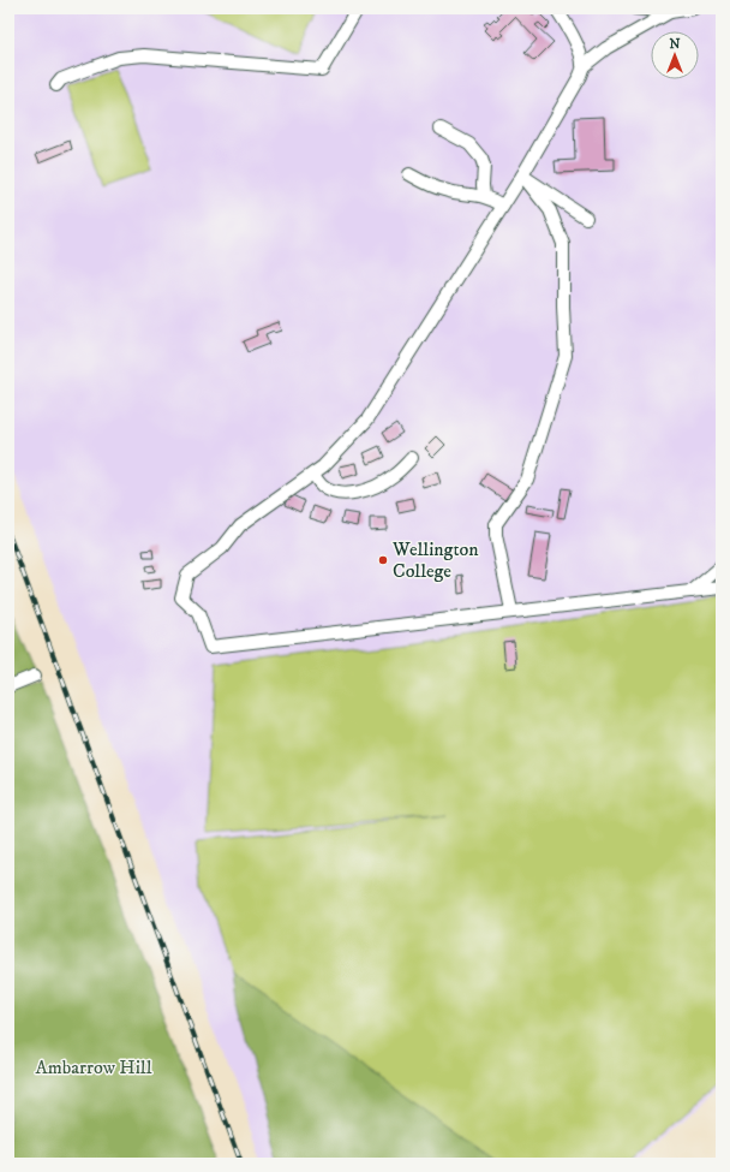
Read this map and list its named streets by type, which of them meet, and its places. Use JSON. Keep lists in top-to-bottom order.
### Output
{
  "parks": ["Ambarrow Hill"],
  "places": ["Wellington College"],
  "north": "top"
}
